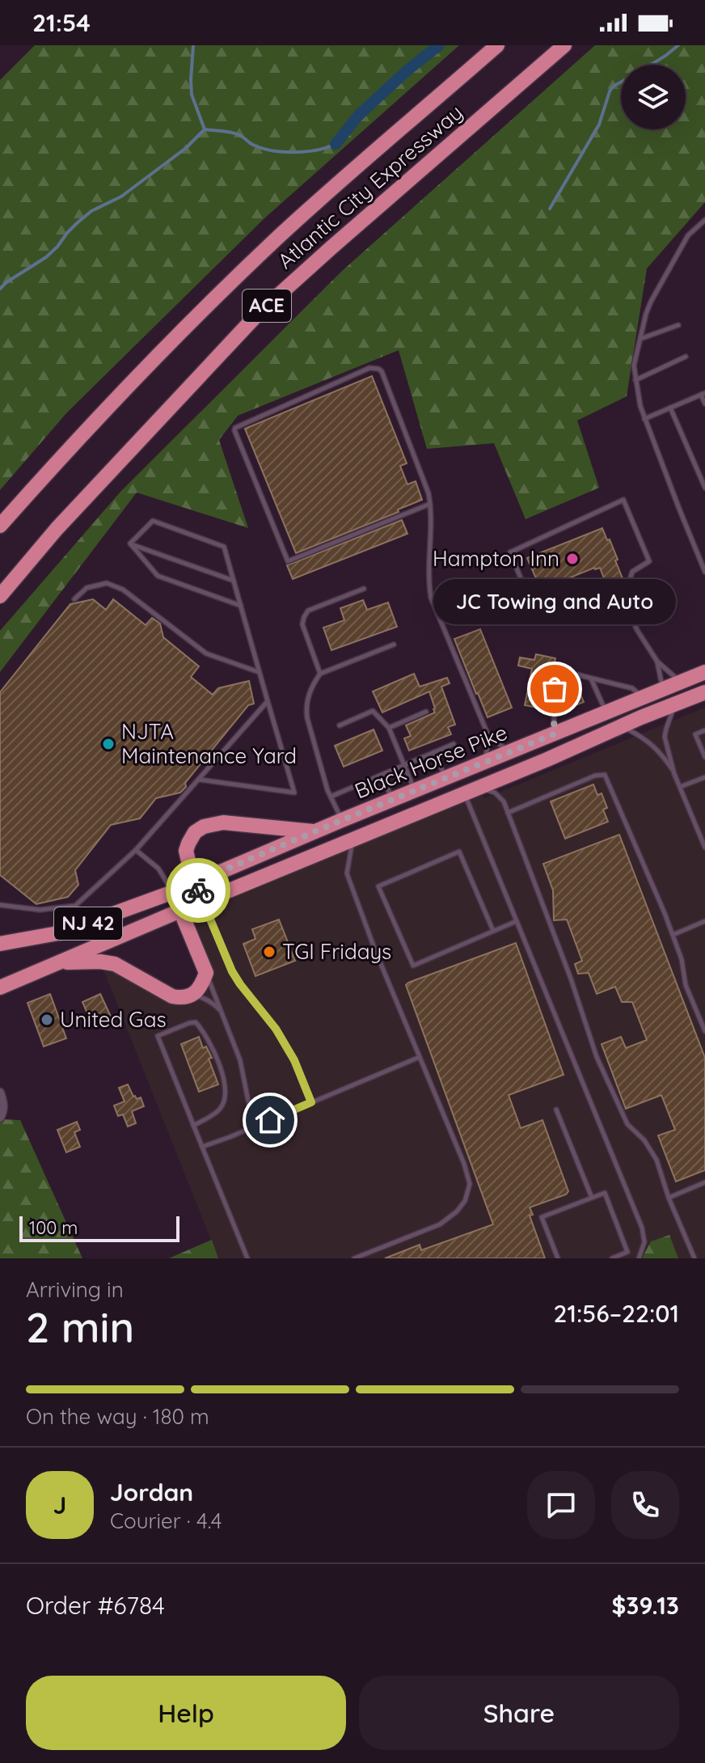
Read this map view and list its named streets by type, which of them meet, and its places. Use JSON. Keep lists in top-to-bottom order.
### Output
{
  "streets": {
    "highway": [
      "Atlantic City Expressway",
      "ACE",
      "Black Horse Pike",
      "NJ 42"
    ]
  },
  "crossings": [
    ["Black Horse Pike", "NJ 42"]
  ],
  "places": [
    "Hampton Inn",
    "JC Towing and Auto",
    "NJTA Maintenance Yard",
    "TGI Fridays",
    "United Gas"
  ],
  "scale_bar": "100 m",
  "page": {
    "status": "21:54",
    "bubble": "JC Towing and Auto",
    "scale": "100 m",
    "heading": ["2 min", "Arriving in", "21:56–22:01"],
    "panel": [
      "Jordan",
      "Courier · 4.4",
      "Order #6784",
      "$39.13"
    ],
    "bar": "On the way · 180 m",
    "round": "J",
    "buttons": ["Help", "Share"]
  }
}
